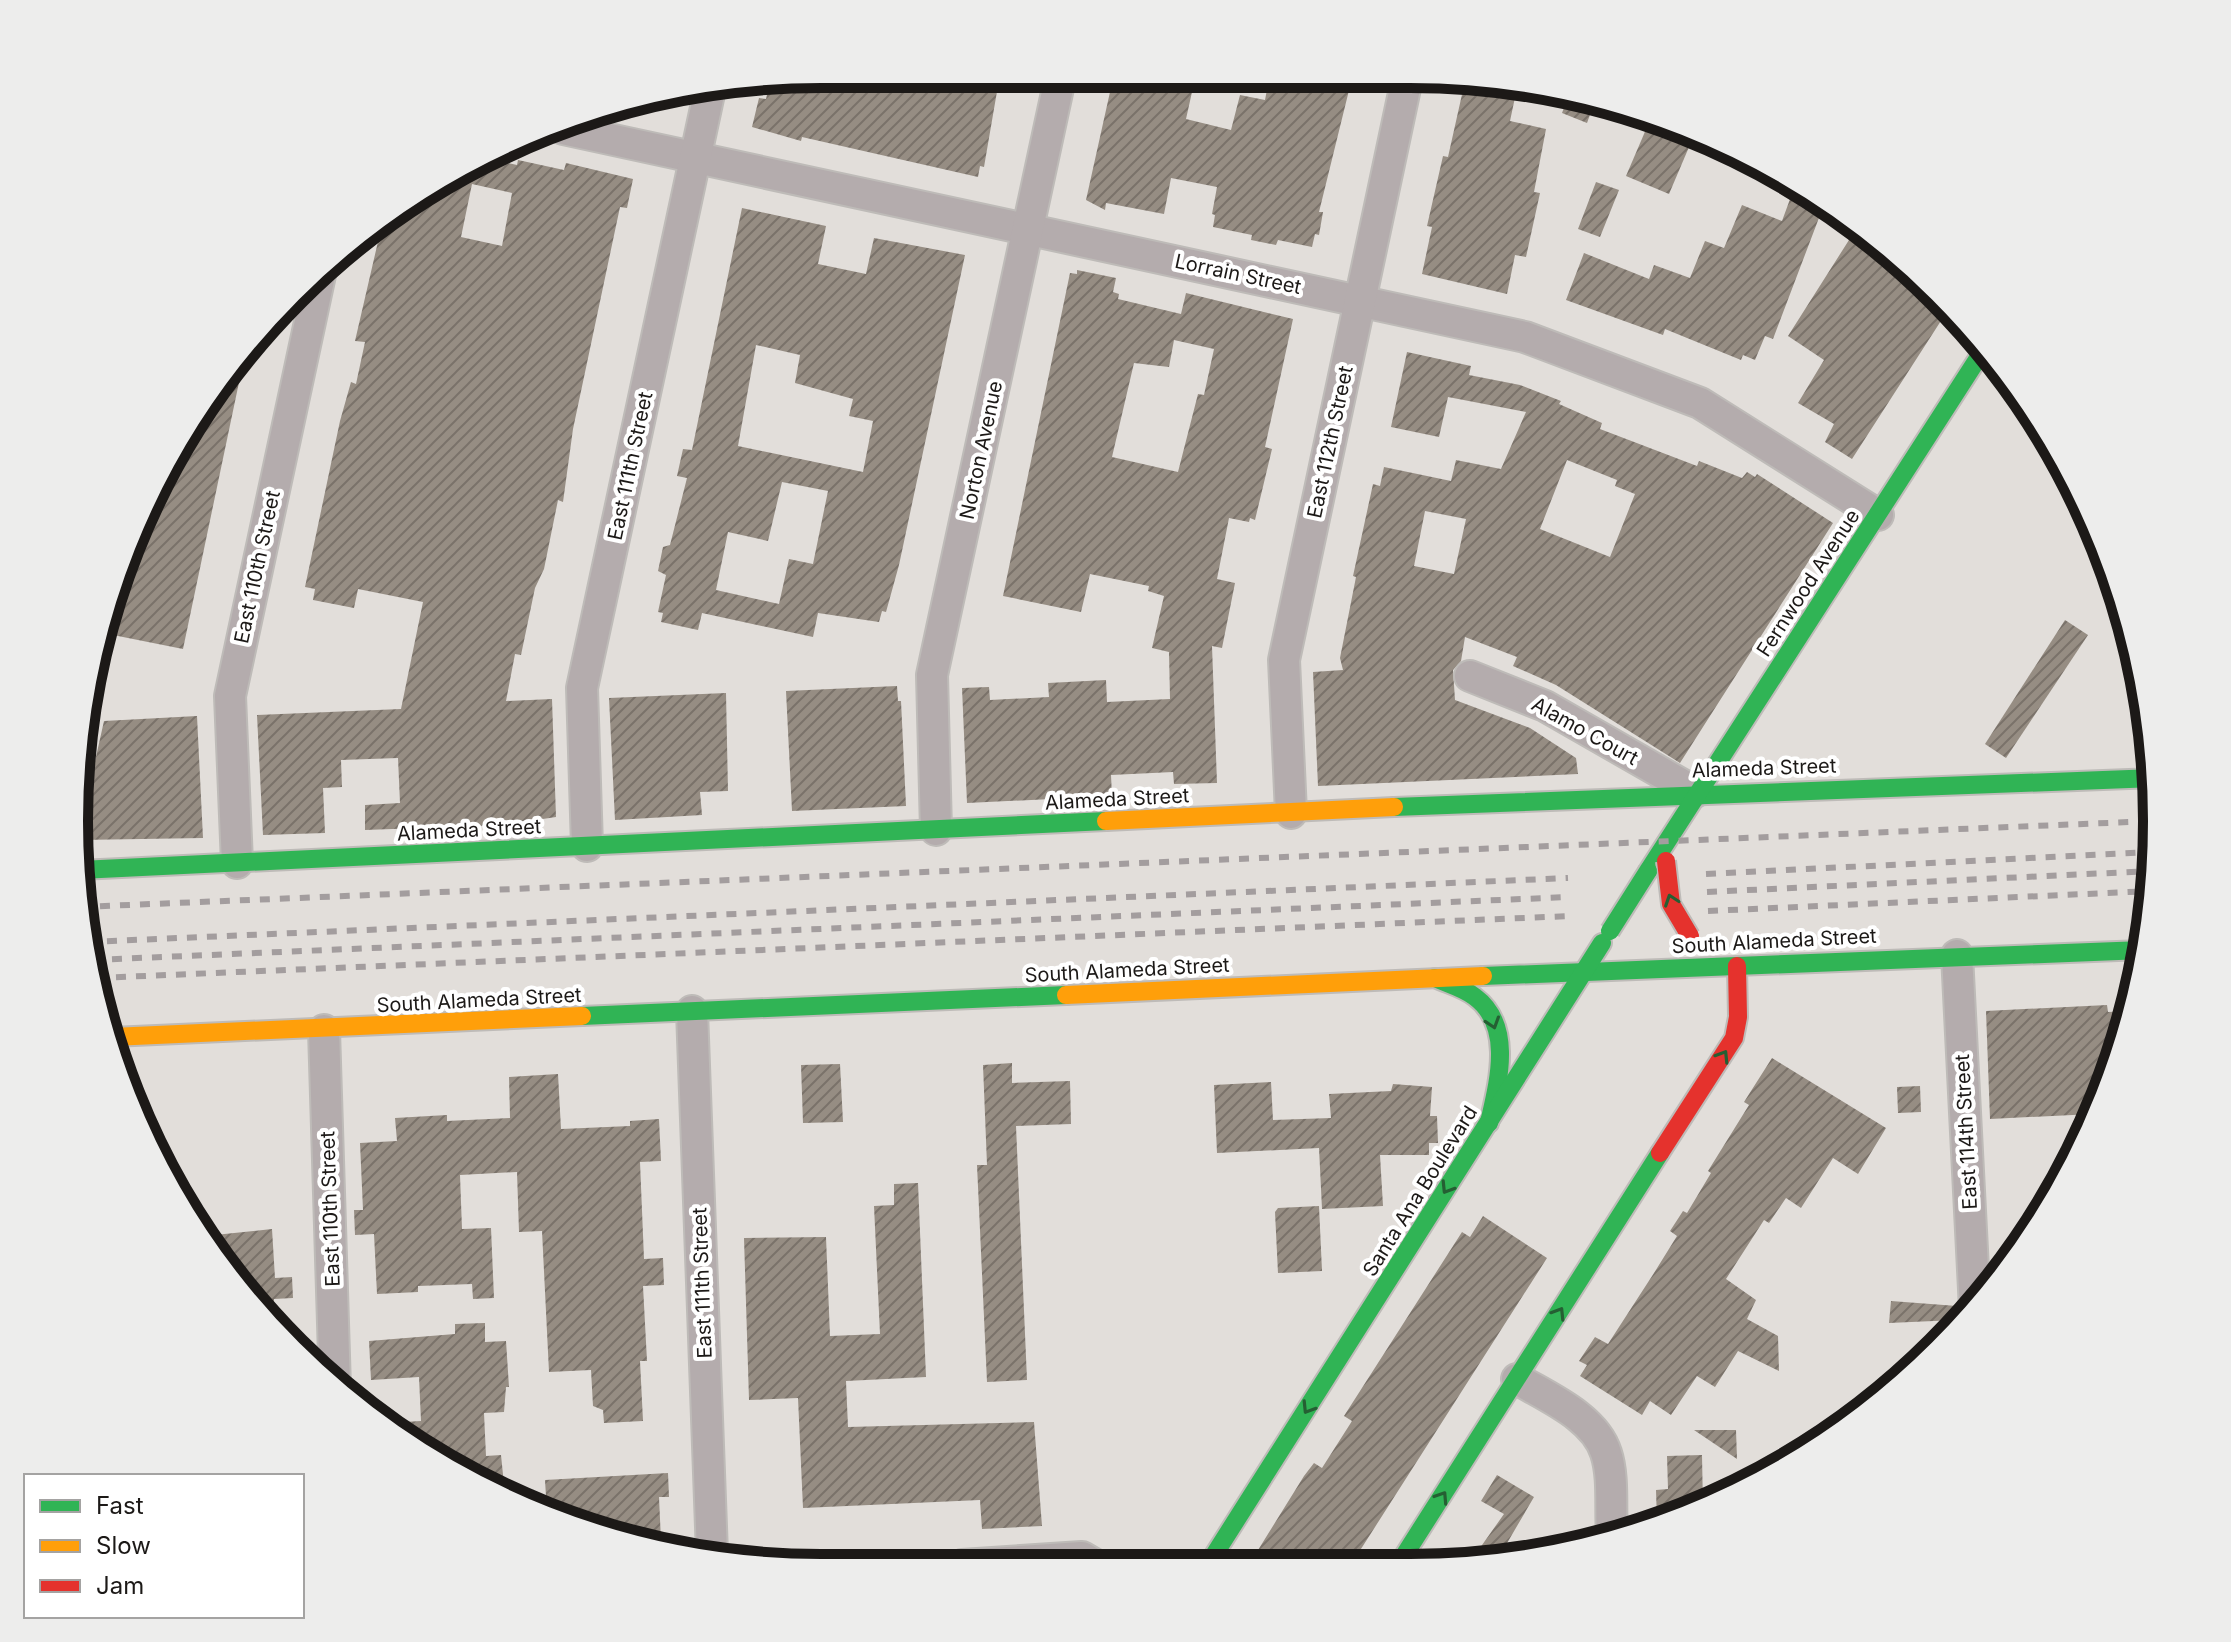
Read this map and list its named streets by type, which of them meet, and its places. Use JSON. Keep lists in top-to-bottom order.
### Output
{
  "streets": {
    "street": [
      "Lorrain Street",
      "East 112th Street",
      "Norton Avenue",
      "East 111th Street",
      "East 110th Street",
      "Fernwood Avenue",
      "Alamo Court",
      "Alameda Street",
      "South Alameda Street",
      "East 114th Street",
      "Santa Ana Boulevard"
    ]
  },
  "crossings": [
    ["Lorrain Street", "East 112th Street"],
    ["Lorrain Street", "Norton Avenue"],
    ["Lorrain Street", "East 111th Street"],
    ["Lorrain Street", "Fernwood Avenue"],
    ["East 112th Street", "Alameda Street"],
    ["Norton Avenue", "Alameda Street"],
    ["East 111th Street", "Alameda Street"],
    ["East 111th Street", "South Alameda Street"],
    ["East 110th Street", "Alameda Street"],
    ["East 110th Street", "South Alameda Street"],
    ["Fernwood Avenue", "Alamo Court"],
    ["Fernwood Avenue", "Alameda Street"],
    ["Fernwood Avenue", "Santa Ana Boulevard"],
    ["Alamo Court", "Alameda Street"],
    ["South Alameda Street", "East 114th Street"],
    ["South Alameda Street", "Santa Ana Boulevard"]
  ],
  "legend": ["Fast", "Slow", "Jam"]
}
